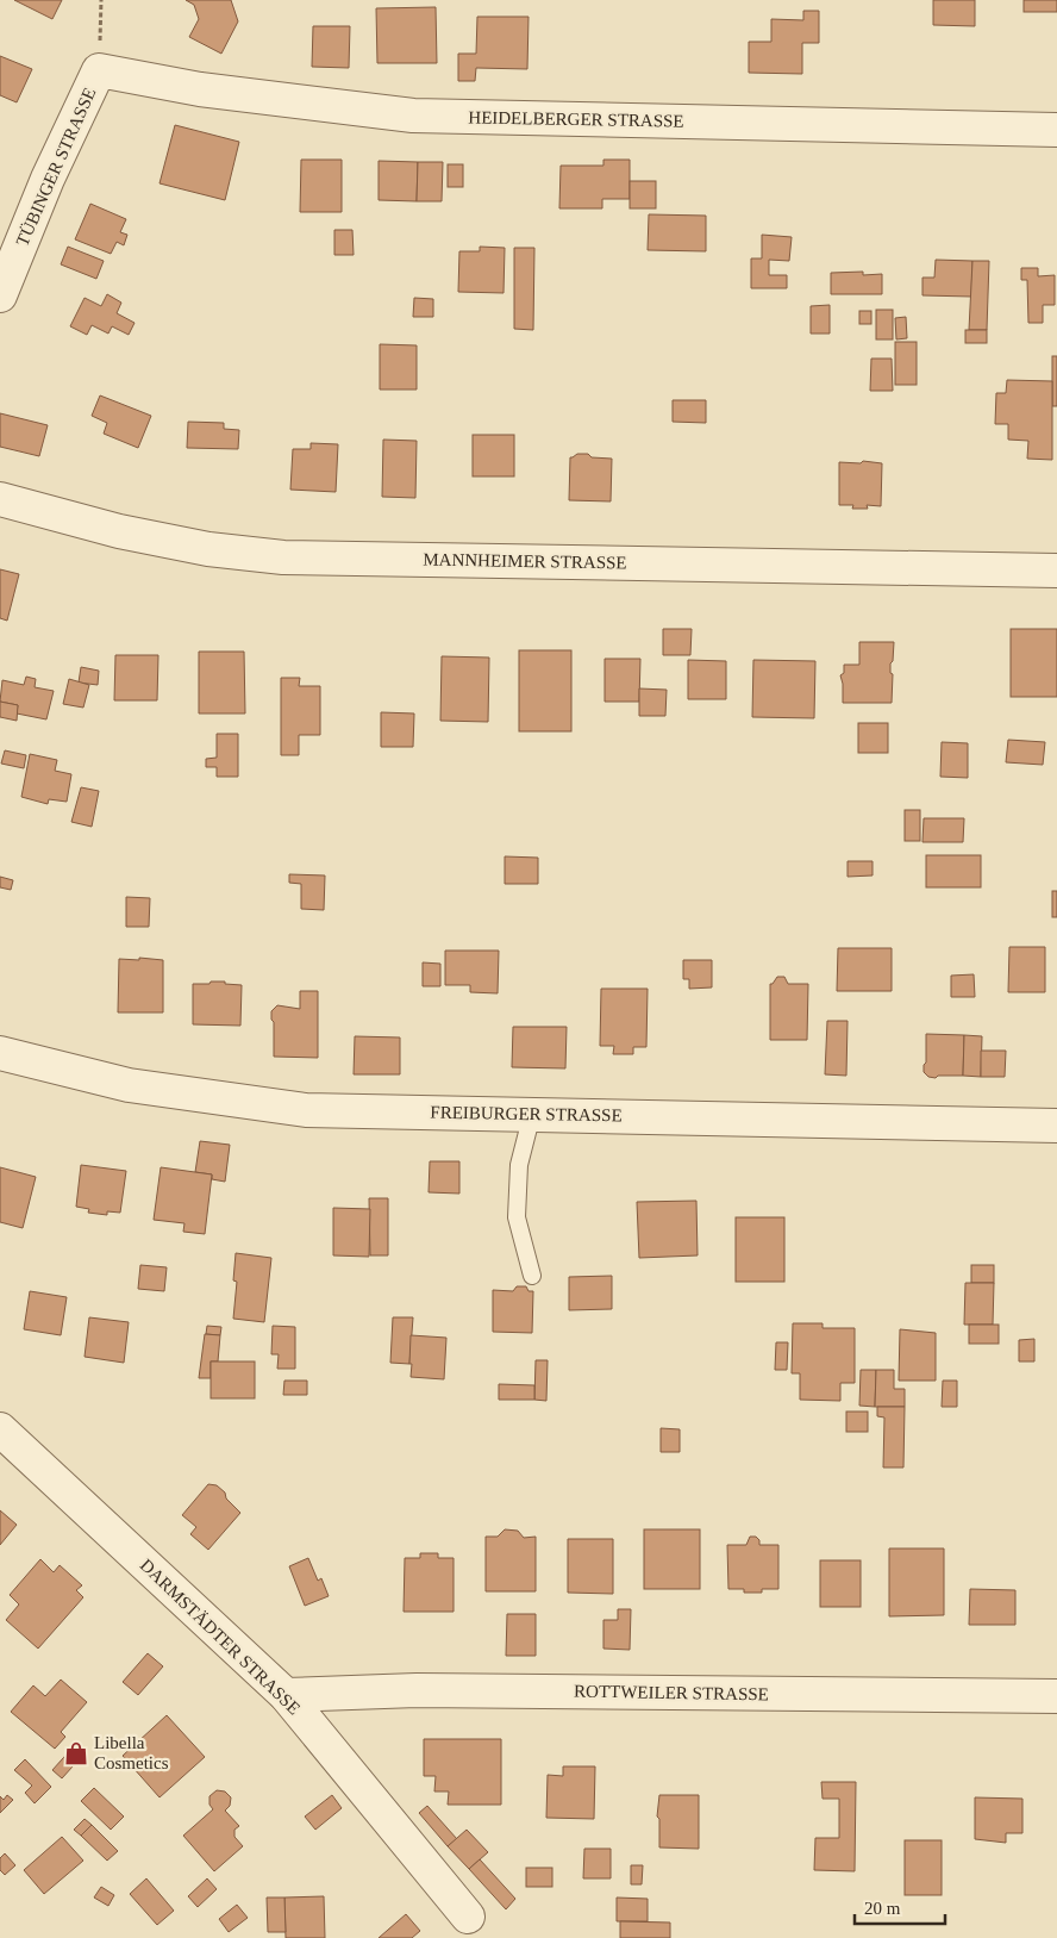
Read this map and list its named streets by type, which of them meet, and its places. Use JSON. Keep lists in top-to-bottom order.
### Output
{
  "streets": {
    "street": [
      "HEIDELBERGER STRASSE",
      "TÜBINGER STRASSE",
      "MANNHEIMER STRASSE",
      "FREIBURGER STRASSE",
      "DARMSTÄDTER STRASSE",
      "ROTTWEILER STRASSE"
    ]
  },
  "crossings": [
    ["HEIDELBERGER STRASSE", "TÜBINGER STRASSE"],
    ["DARMSTÄDTER STRASSE", "ROTTWEILER STRASSE"]
  ],
  "places": {
    "shop": ["Libella Cosmetics"]
  },
  "scale_bar": "20 m"
}
